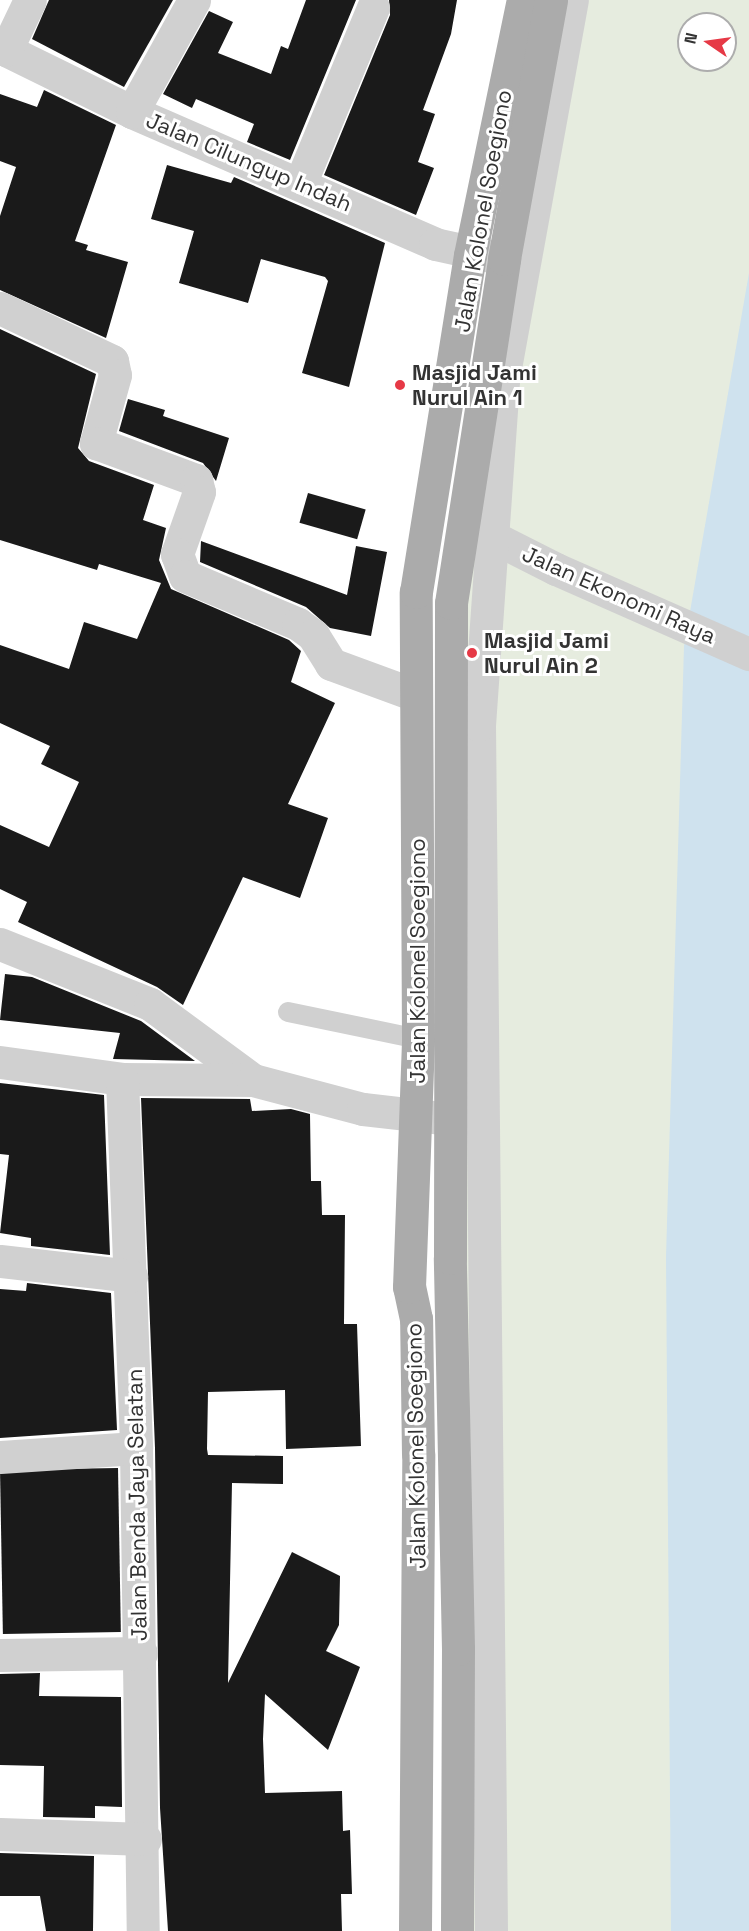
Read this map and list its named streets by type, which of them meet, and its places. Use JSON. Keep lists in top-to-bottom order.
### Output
{
  "streets": {
    "main road": ["Jalan Kolonel Soegiono"],
    "street": ["Jalan Cilungup Indah", "Jalan Ekonomi Raya", "Jalan Benda Jaya Selatan"]
  },
  "crossings": [
    ["Jalan Cilungup Indah", "Jalan Kolonel Soegiono"]
  ],
  "places": ["Masjid Jami Nurul Ain 1", "Masjid Jami Nurul Ain 2"],
  "north": "left"
}
